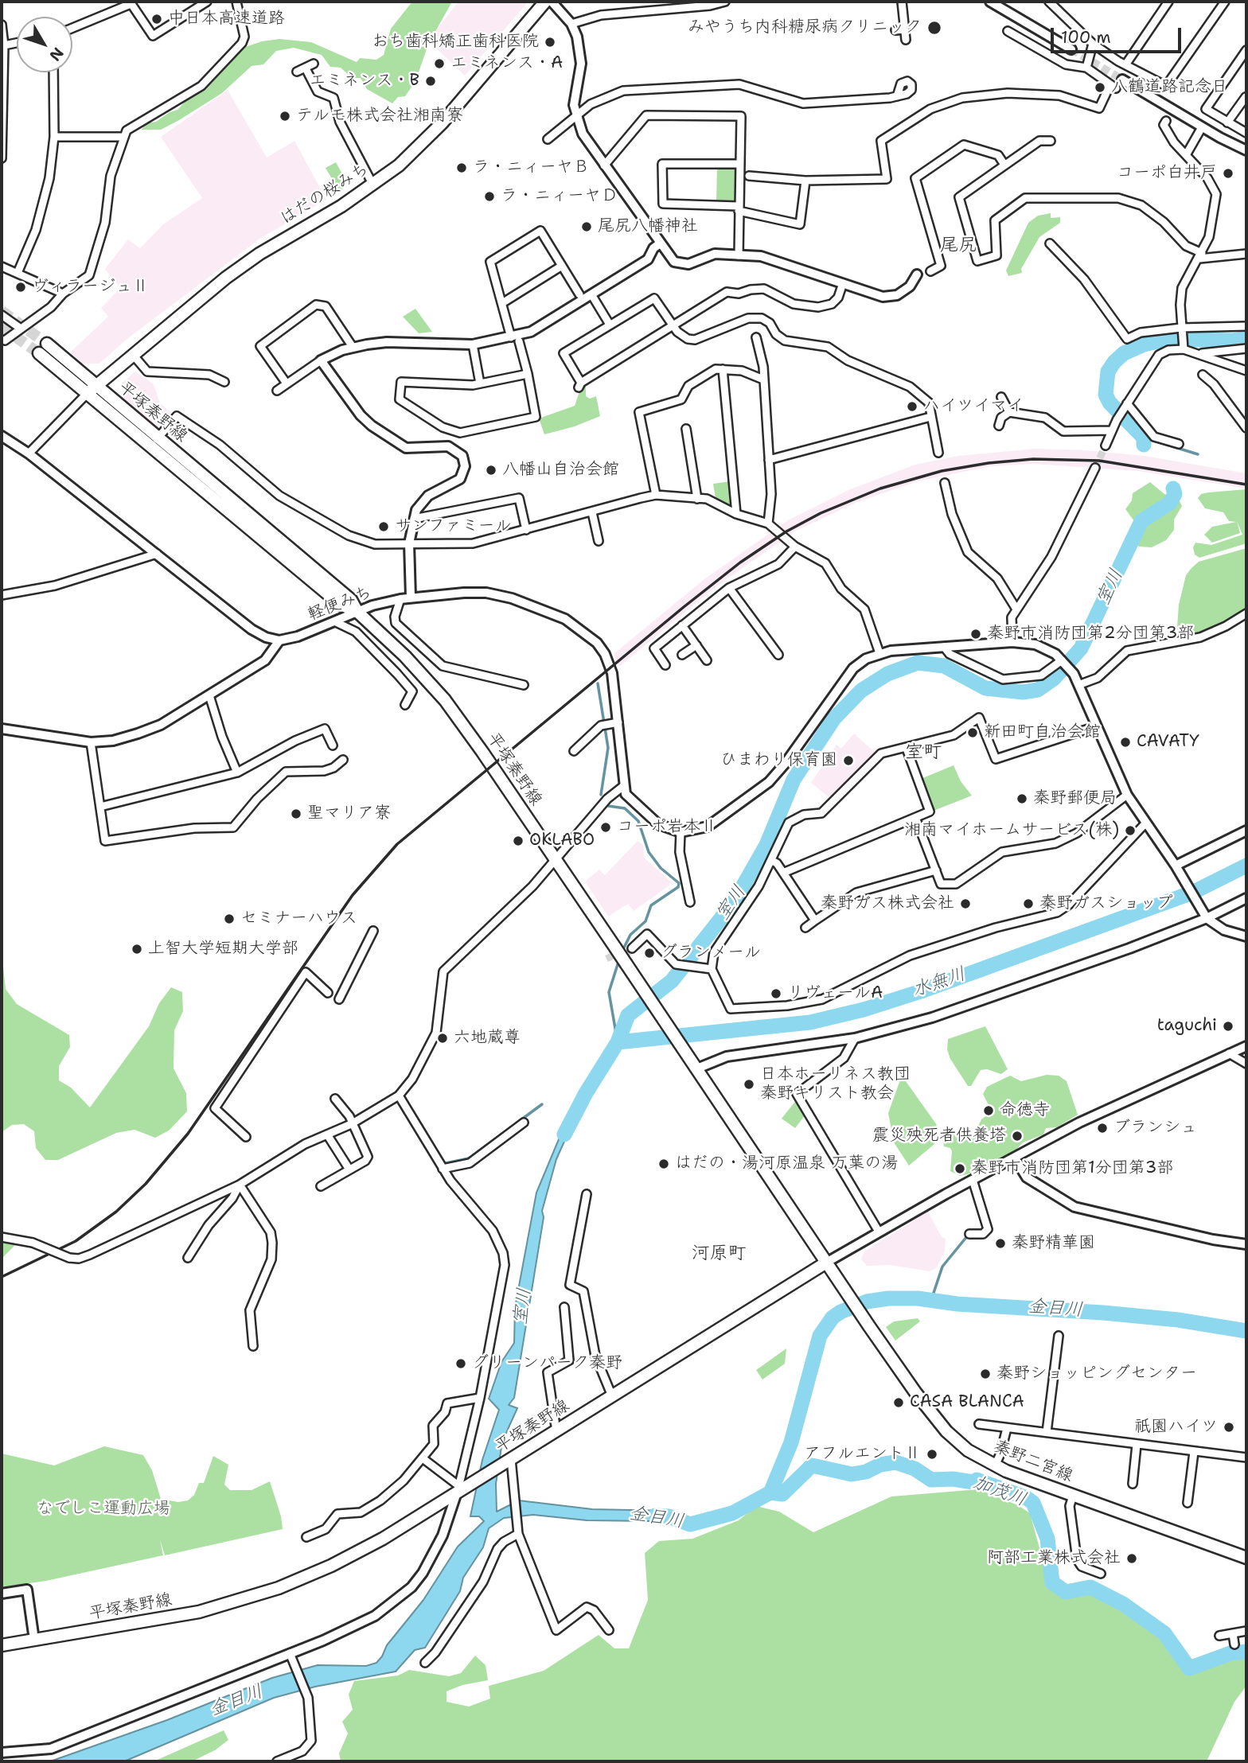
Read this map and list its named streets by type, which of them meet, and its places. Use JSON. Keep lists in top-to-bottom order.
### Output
{
  "streets": {
    "main road": ["はだの桜みち", "平塚秦野線", "秦野二宮線"],
    "street": ["軽便みち"]
  },
  "crossings": [
    ["はだの桜みち", "平塚秦野線"],
    ["平塚秦野線", "軽便みち"],
    ["平塚秦野線", "秦野二宮線"]
  ],
  "districts": ["尾尻", "室町", "河原町"],
  "water": [
    "室川",
    "水無川",
    "金目川",
    "加茂川"
  ],
  "parks": ["なでしこ運動広場"],
  "places": [
    "中日本高速道路",
    "みやうち内科糖尿病クリニック",
    "おち歯科矯正歯科医院",
    "エミネンス・A",
    "エミネンス・B",
    "八鶴道路記念日",
    "テルモ株式会社湘南寮",
    "ラ・ニィーヤＢ",
    "コーポ白井戸",
    "ラ・ニィーヤＤ",
    "尾尻八幡神社",
    "ヴィラージュⅡ",
    "ハイツイマイ",
    "八幡山自治会館",
    "サンファミール",
    "秦野市消防団第2分団第3部",
    "新田町自治会館",
    "CAVATY",
    "ひまわり保育園",
    "秦野郵便局",
    "聖マリア寮",
    "コーポ岩本Ⅱ",
    "湘南マイホームサービス(株)",
    "OKLABO",
    "秦野ガス株式会社",
    "秦野ガスショップ",
    "セミナーハウス",
    "上智大学短期大学部",
    "グランメール",
    "リヴェールA",
    "taguchi",
    "六地蔵尊",
    "日本ホーリネス教団 秦野キリスト教会",
    "命徳寺",
    "ブランシュ",
    "震災殃死者供養塔",
    "はだの・湯河原温泉 万葉の湯",
    "秦野市消防団第1分団第3部",
    "秦野精華園",
    "グリーンパーク秦野",
    "秦野ショッピングセンター",
    "CASA BLANCA",
    "祇園ハイツ",
    "アフルエントⅡ",
    "阿部工業株式会社"
  ],
  "scale_bar": "100 m",
  "north": "bottom right"
}
